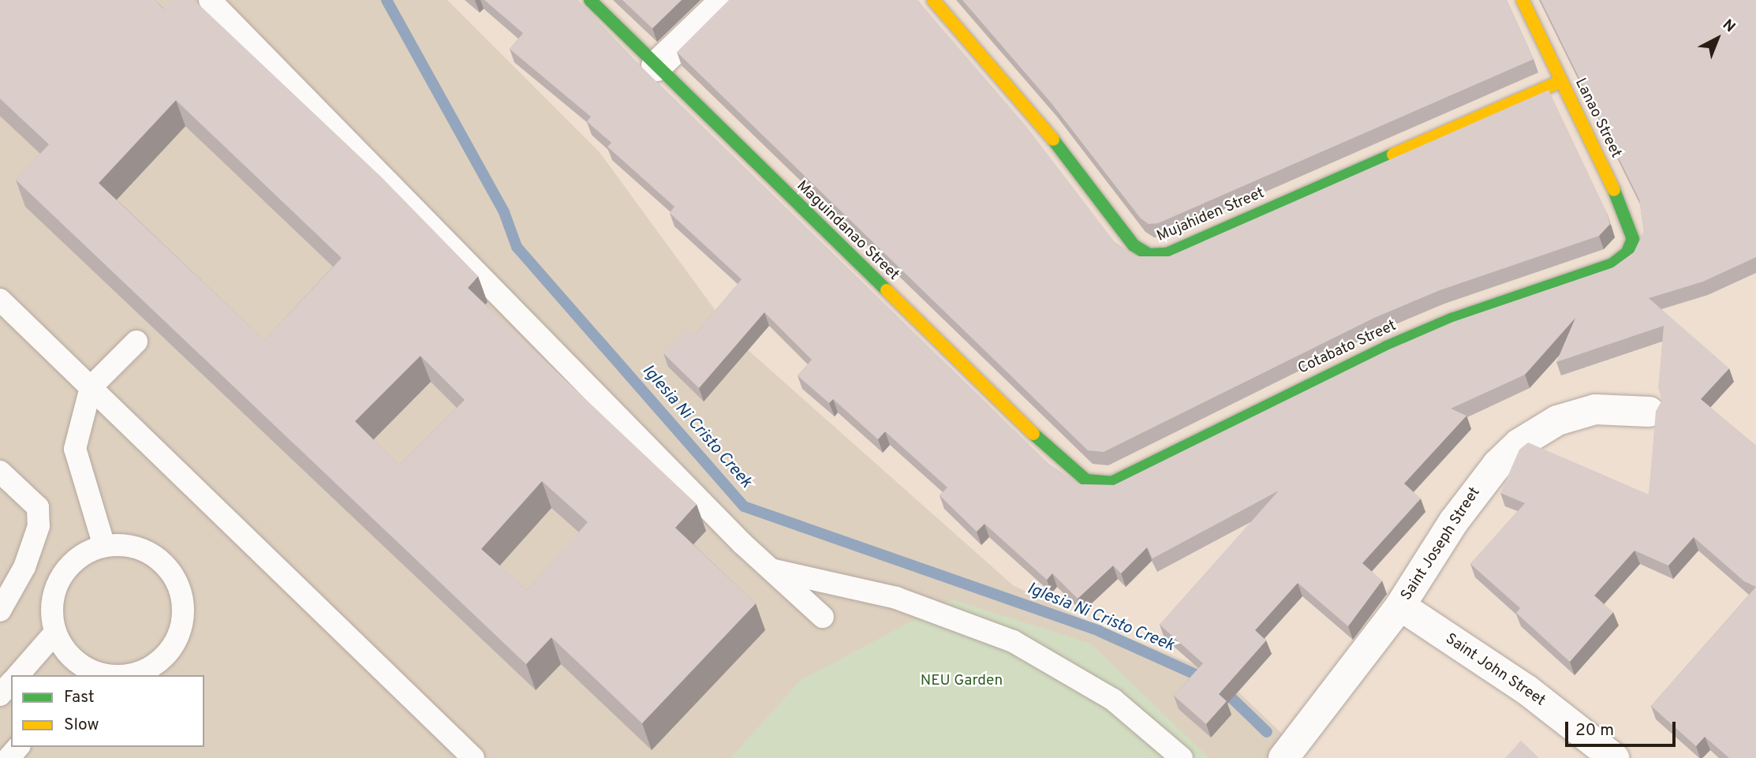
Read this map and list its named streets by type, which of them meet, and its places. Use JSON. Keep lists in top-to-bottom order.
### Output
{
  "streets": {
    "street": [
      "Lanao Street",
      "Mujahiden Street",
      "Maguindanao Street",
      "Cotabato Street",
      "Saint Joseph Street",
      "Saint John Street"
    ]
  },
  "crossings": [
    ["Lanao Street", "Mujahiden Street"],
    ["Lanao Street", "Cotabato Street"],
    ["Maguindanao Street", "Cotabato Street"],
    ["Saint Joseph Street", "Saint John Street"]
  ],
  "water": ["Iglesia Ni Cristo Creek"],
  "parks": ["NEU Garden"],
  "legend": ["Fast", "Slow"],
  "scale_bar": "20 m",
  "north": "top right"
}
